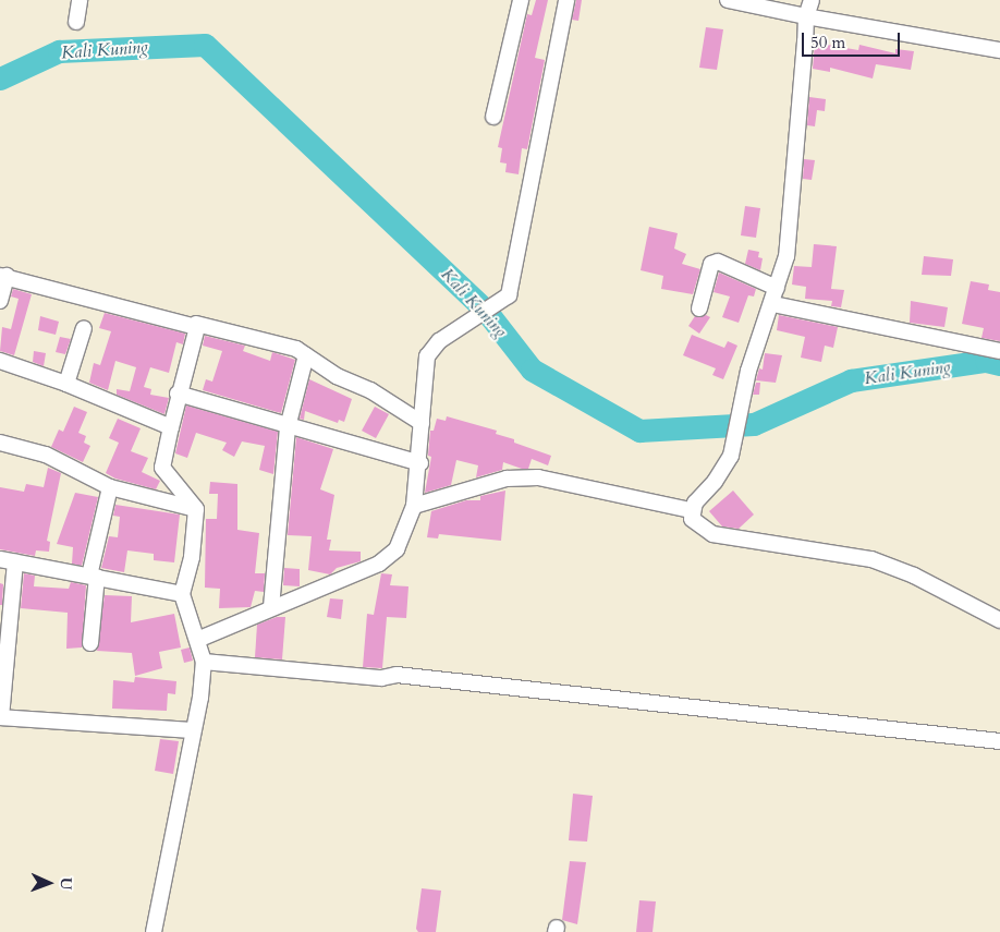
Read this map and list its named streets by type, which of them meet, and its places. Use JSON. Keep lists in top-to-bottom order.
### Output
{
  "water": ["Kali Kuning"],
  "scale_bar": "50 m",
  "north": "right"
}
